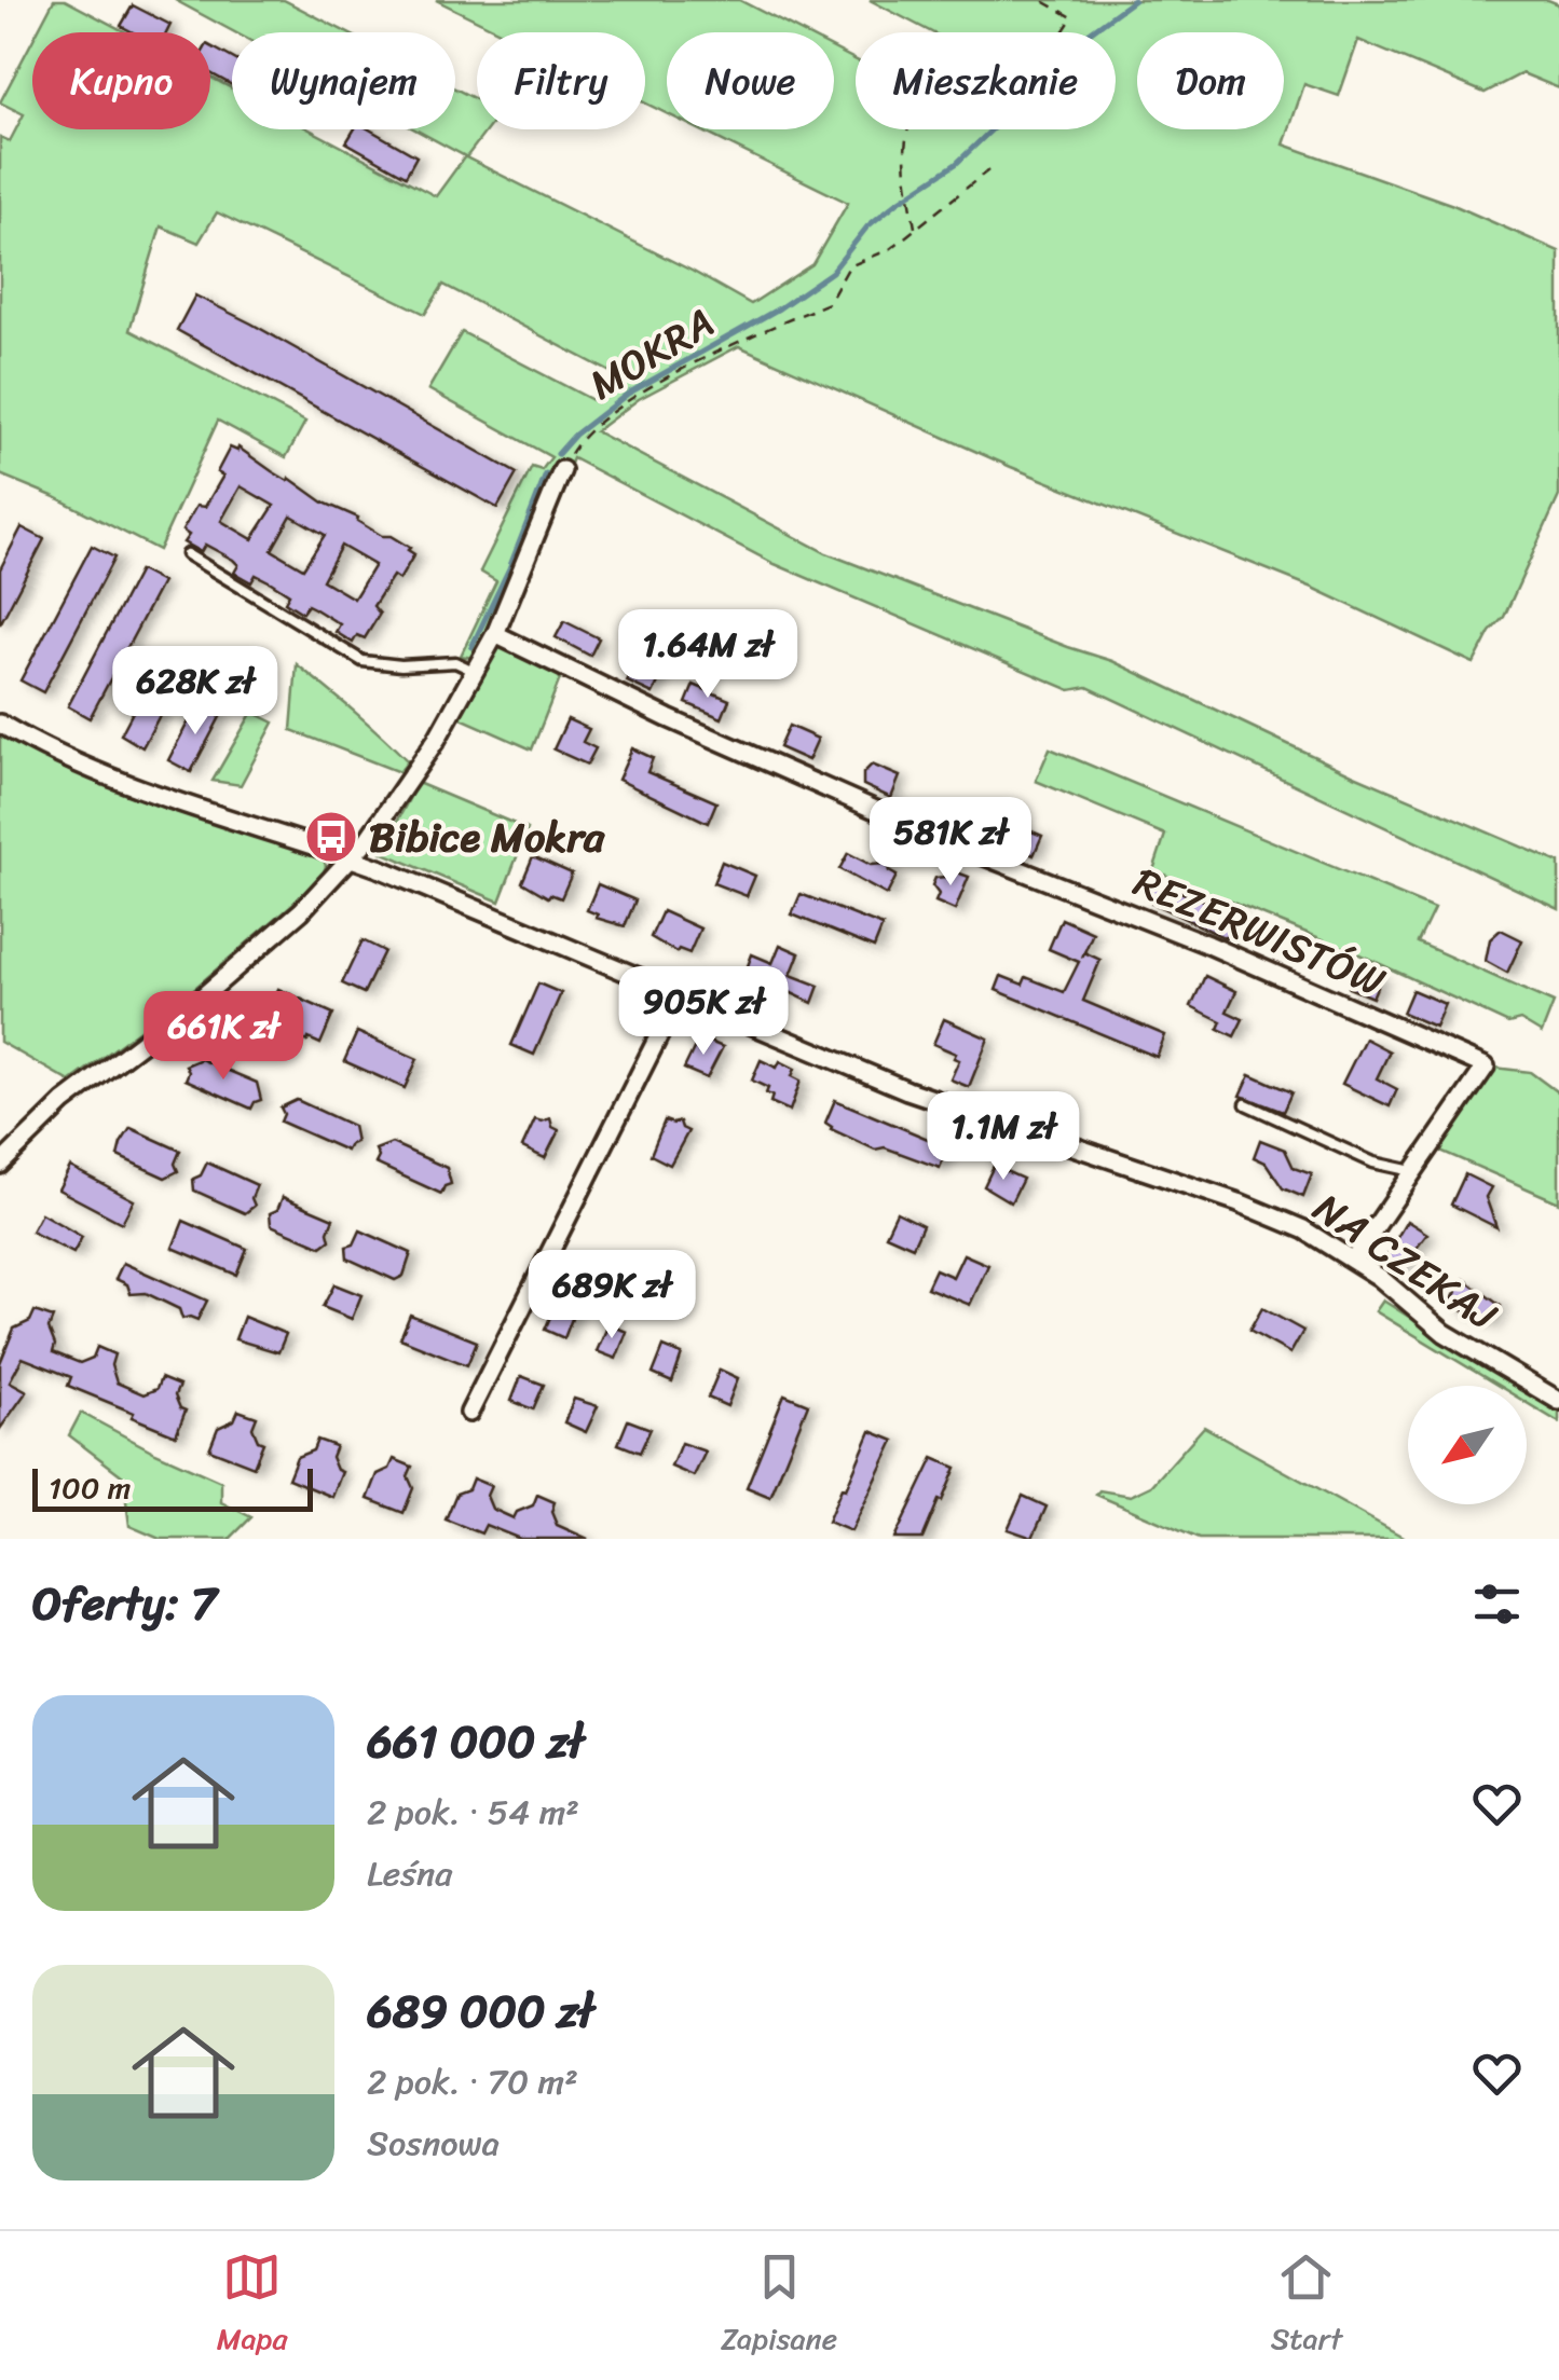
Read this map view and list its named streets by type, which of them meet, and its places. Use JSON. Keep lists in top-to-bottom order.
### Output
{
  "streets": {
    "street": ["REZERWISTÓW", "NA CZEKAJ"],
    "path": ["MOKRA"]
  },
  "crossings": [
    ["REZERWISTÓW", "NA CZEKAJ"]
  ],
  "places": {
    "bus stop": ["Bibice Mokra"]
  },
  "scale_bar": "100 m",
  "north": "bottom left",
  "page": {
    "chip": [
      "Kupno",
      "Wynajem",
      "Filtry",
      "Nowe",
      "Mieszkanie",
      "Dom"
    ],
    "price": [
      "1.64M zł",
      "628K zł",
      "581K zł",
      "905K zł",
      "661K zł",
      "1.1M zł",
      "689K zł"
    ],
    "scale": "100 m",
    "heading": "Oferty: 7",
    "list": [
      {
        "name": "661 000 zł",
        "note": "2 pok. · 54 m² · Leśna"
      },
      {
        "name": "689 000 zł",
        "note": "2 pok. · 70 m² · Sosnowa"
      }
    ],
    "tabs": ["Mapa", "Zapisane", "Start"]
  }
}
